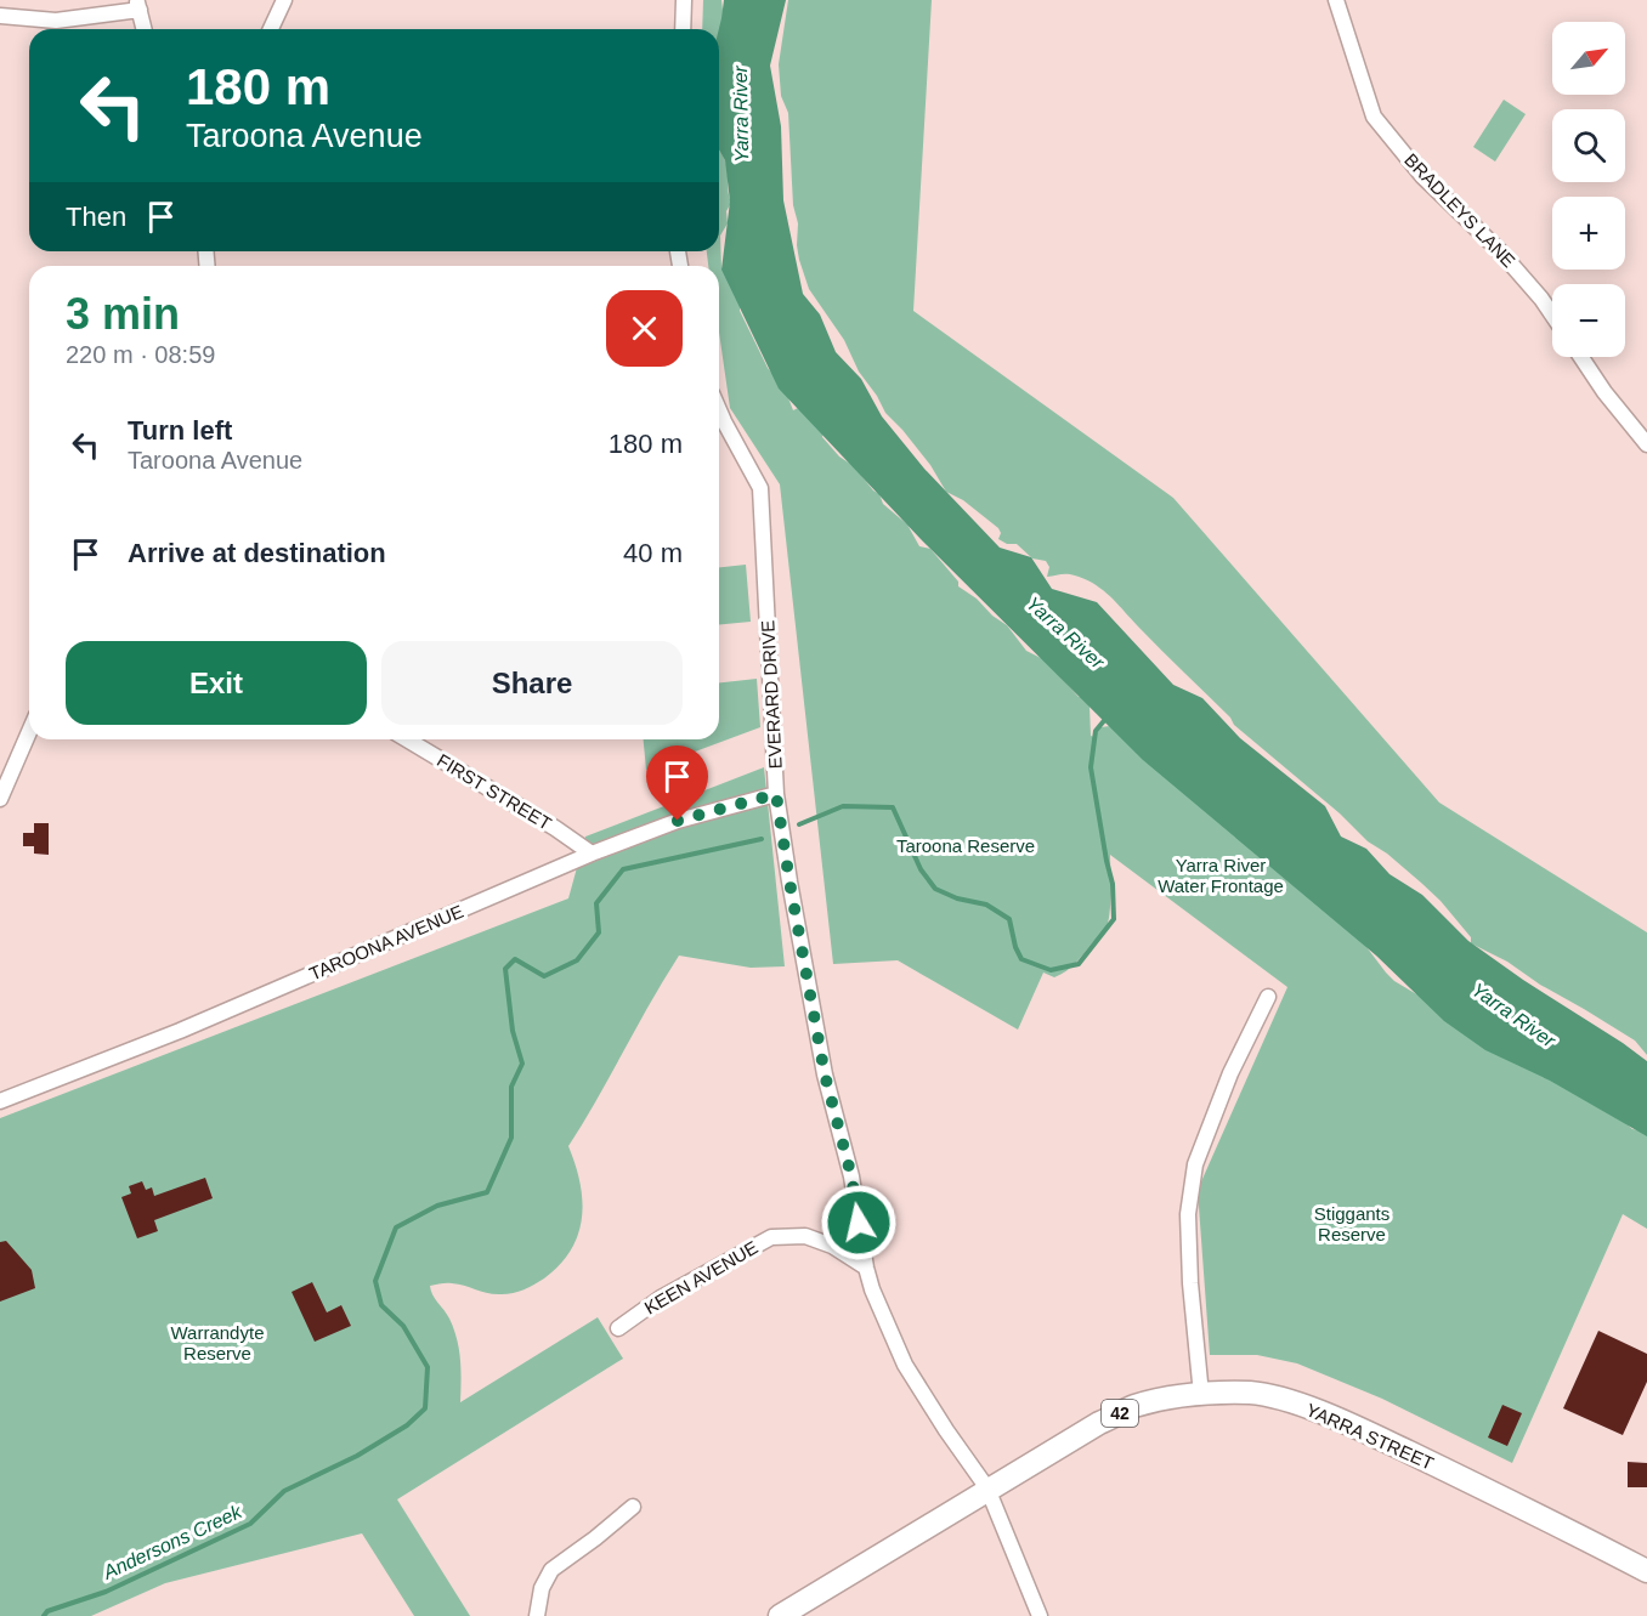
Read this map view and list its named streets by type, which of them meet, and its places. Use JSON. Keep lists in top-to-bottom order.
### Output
{
  "streets": {
    "main road": ["42", "YARRA STREET"],
    "street": [
      "BRADLEYS LANE",
      "EVERARD DRIVE",
      "FIRST STREET",
      "TAROONA AVENUE",
      "KEEN AVENUE"
    ]
  },
  "crossings": [
    ["EVERARD DRIVE", "TAROONA AVENUE"],
    ["EVERARD DRIVE", "KEEN AVENUE"],
    ["EVERARD DRIVE", "YARRA STREET"],
    ["FIRST STREET", "TAROONA AVENUE"]
  ],
  "water": ["Yarra River", "Andersons Creek"],
  "parks": [
    "Taroona Reserve",
    "Yarra River Water Frontage",
    "Stiggants Reserve",
    "Warrandyte Reserve"
  ],
  "north": "top right",
  "page": {
    "map_buttons": ["+", "−"],
    "turn": ["180 m", "Taroona Avenue"],
    "then": "Then",
    "heading": ["3 min", "220 m · 08:59"],
    "list": [
      {
        "name": "Turn left",
        "note": "Taroona Avenue",
        "value": "180 m"
      },
      {
        "name": "Arrive at destination",
        "value": "40 m"
      }
    ],
    "buttons": ["Exit", "Share"]
  }
}
